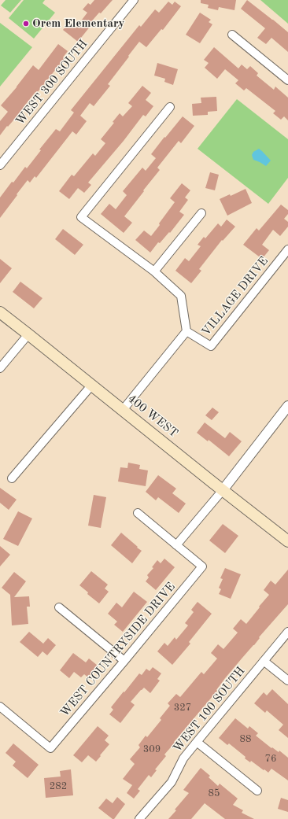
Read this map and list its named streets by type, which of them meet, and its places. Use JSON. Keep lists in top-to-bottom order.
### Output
{
  "streets": {
    "main road": ["400 WEST"],
    "street": [
      "WEST 300 SOUTH",
      "VILLAGE DRIVE",
      "WEST COUNTRYSIDE DRIVE",
      "WEST 100 SOUTH"
    ]
  },
  "crossings": [
    ["VILLAGE DRIVE", "400 WEST"]
  ],
  "places": ["Orem Elementary"],
  "house_numbers": [
    "327",
    "88",
    "309",
    "76",
    "282",
    "85"
  ]
}
